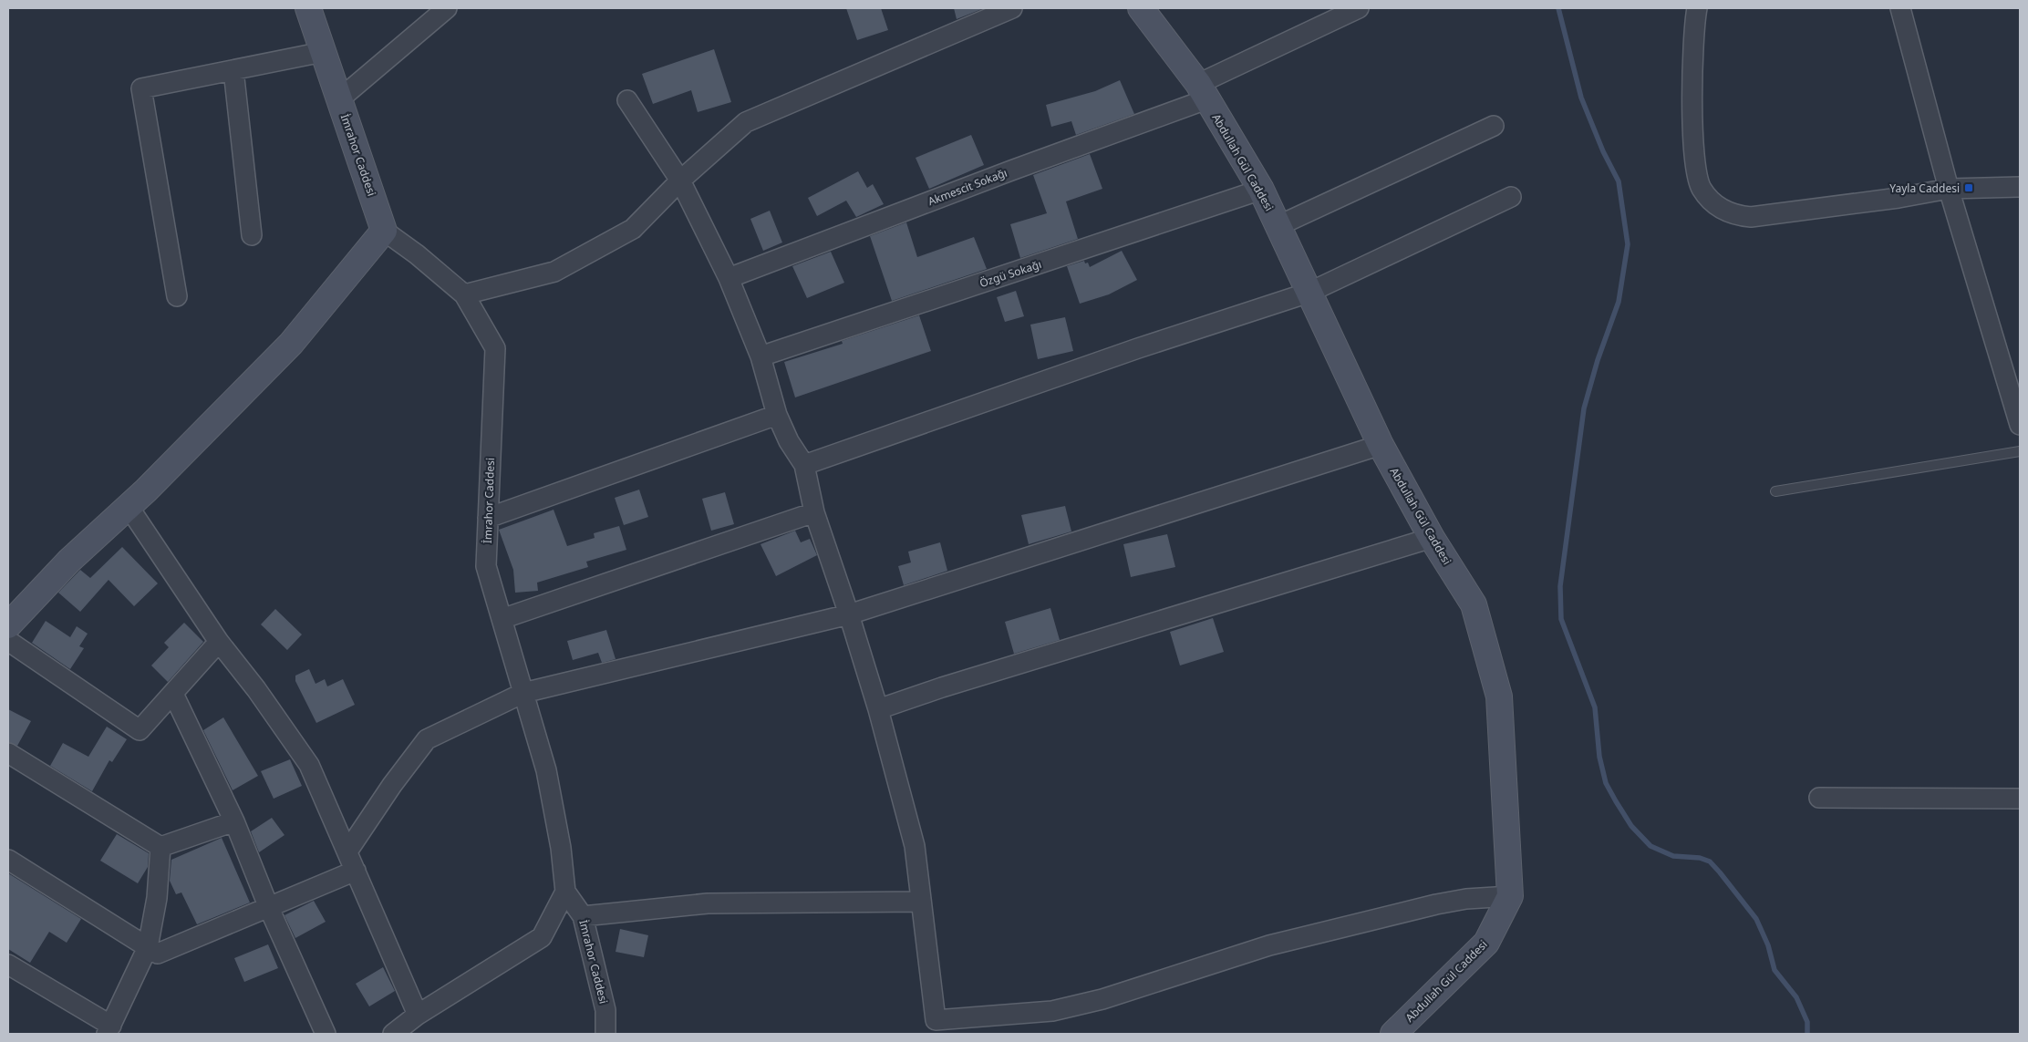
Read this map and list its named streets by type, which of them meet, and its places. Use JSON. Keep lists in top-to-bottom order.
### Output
{
  "streets": {
    "street": [
      "İmrahor Caddesi",
      "Abdullah Gül Caddesi",
      "Akmescit Sokağı",
      "Özgü Sokağı"
    ]
  },
  "crossings": [
    ["Abdullah Gül Caddesi", "Akmescit Sokağı"],
    ["Abdullah Gül Caddesi", "Özgü Sokağı"]
  ],
  "places": {
    "transit": ["Yayla Caddesi"]
  }
}
